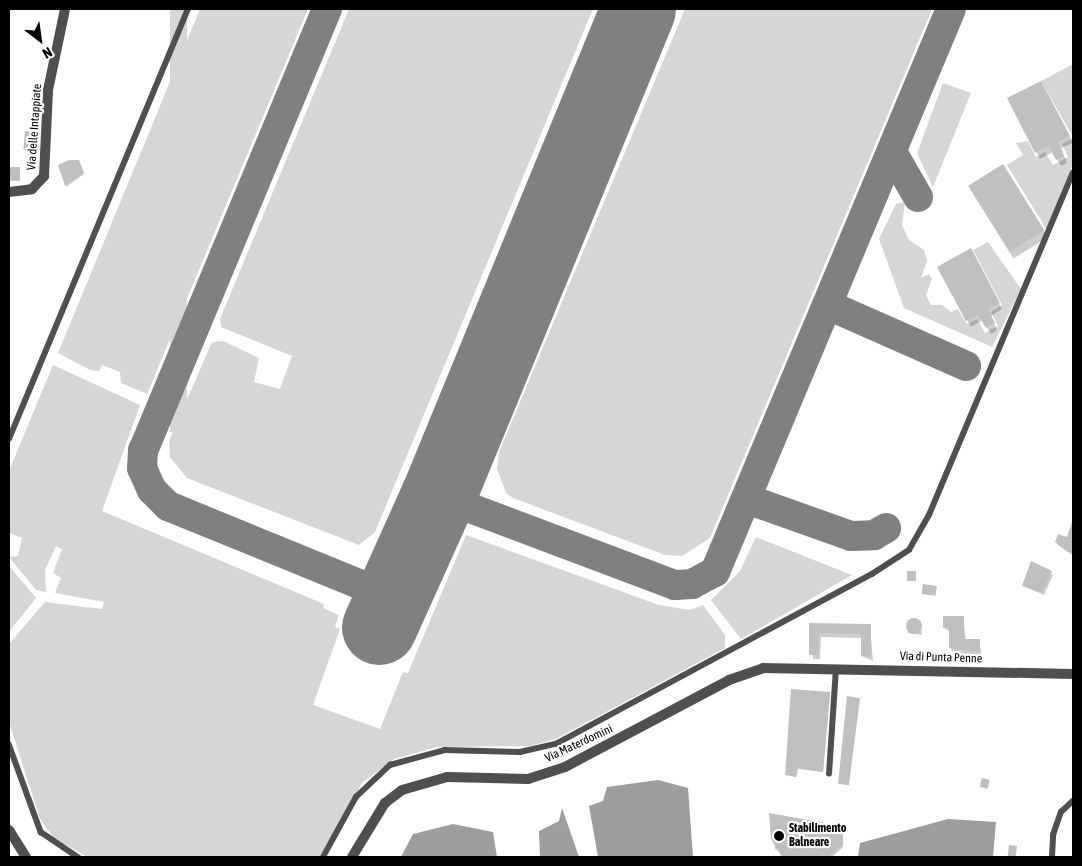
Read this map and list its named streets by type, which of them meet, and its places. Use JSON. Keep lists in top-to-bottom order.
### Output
{
  "streets": {
    "street": ["Via delle Intappiate", "Via di Punta Penne", "Via Materdomini"]
  },
  "crossings": [
    ["Via di Punta Penne", "Via Materdomini"]
  ],
  "places": ["Stabilimento Balneare"],
  "north": "bottom right"
}
